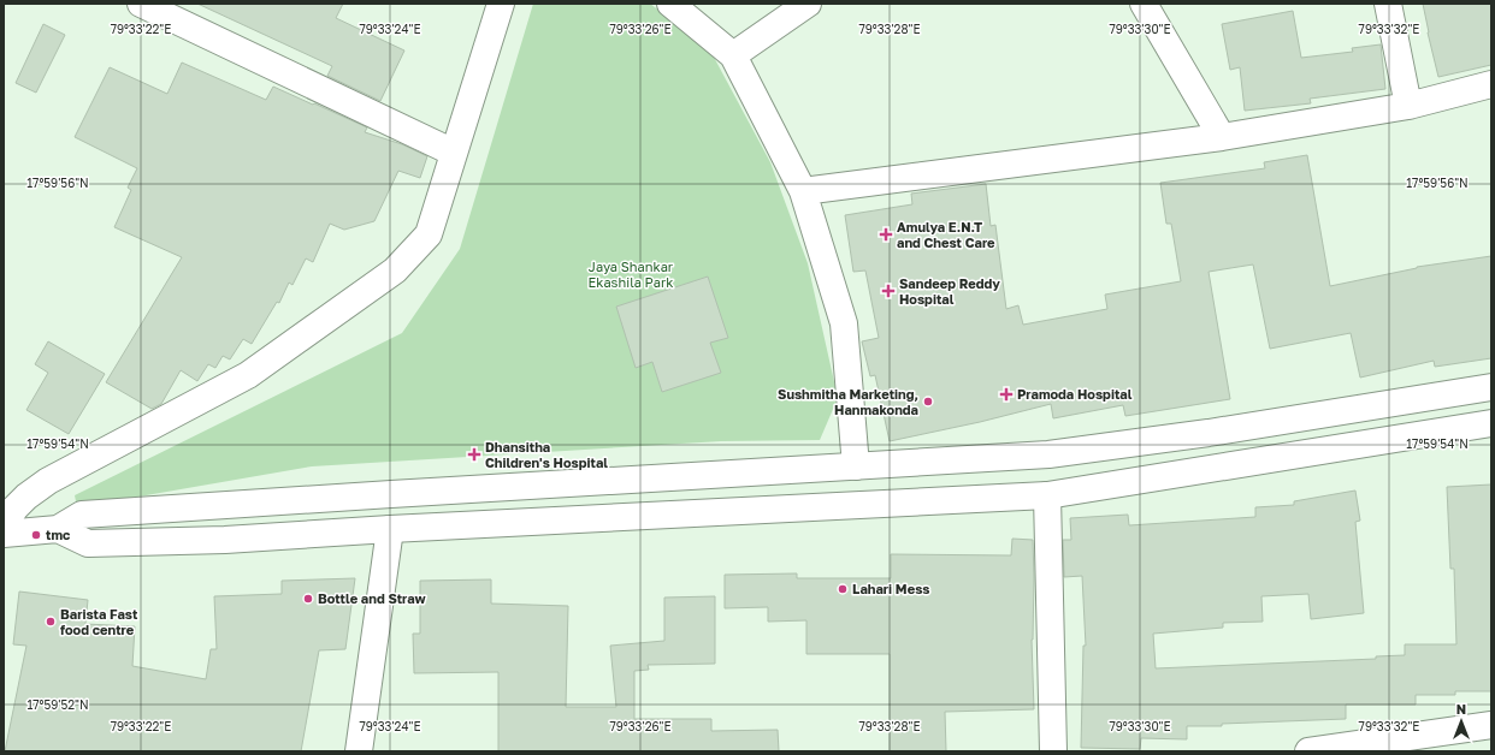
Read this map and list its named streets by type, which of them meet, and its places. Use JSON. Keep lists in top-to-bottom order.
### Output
{
  "parks": ["Jaya Shankar Ekashila Park"],
  "places": {
    "health": [
      "Amulya E.N.T and Chest Care",
      "Sandeep Reddy Hospital",
      "Pramoda Hospital",
      "Dhansitha Children's Hospital"
    ],
    "other": [
      "Sushmitha Marketing, Hanmakonda",
      "tmc",
      "Lahari Mess",
      "Bottle and Straw",
      "Barista Fast food centre"
    ]
  },
  "north": "top",
  "coordinates": [
    "79°33'22\"E",
    "79°33'24\"E",
    "79°33'26\"E",
    "79°33'28\"E",
    "79°33'30\"E",
    "79°33'32\"E",
    "17°59'56\"N",
    "17°59'54\"N",
    "17°59'52\"N"
  ]
}
